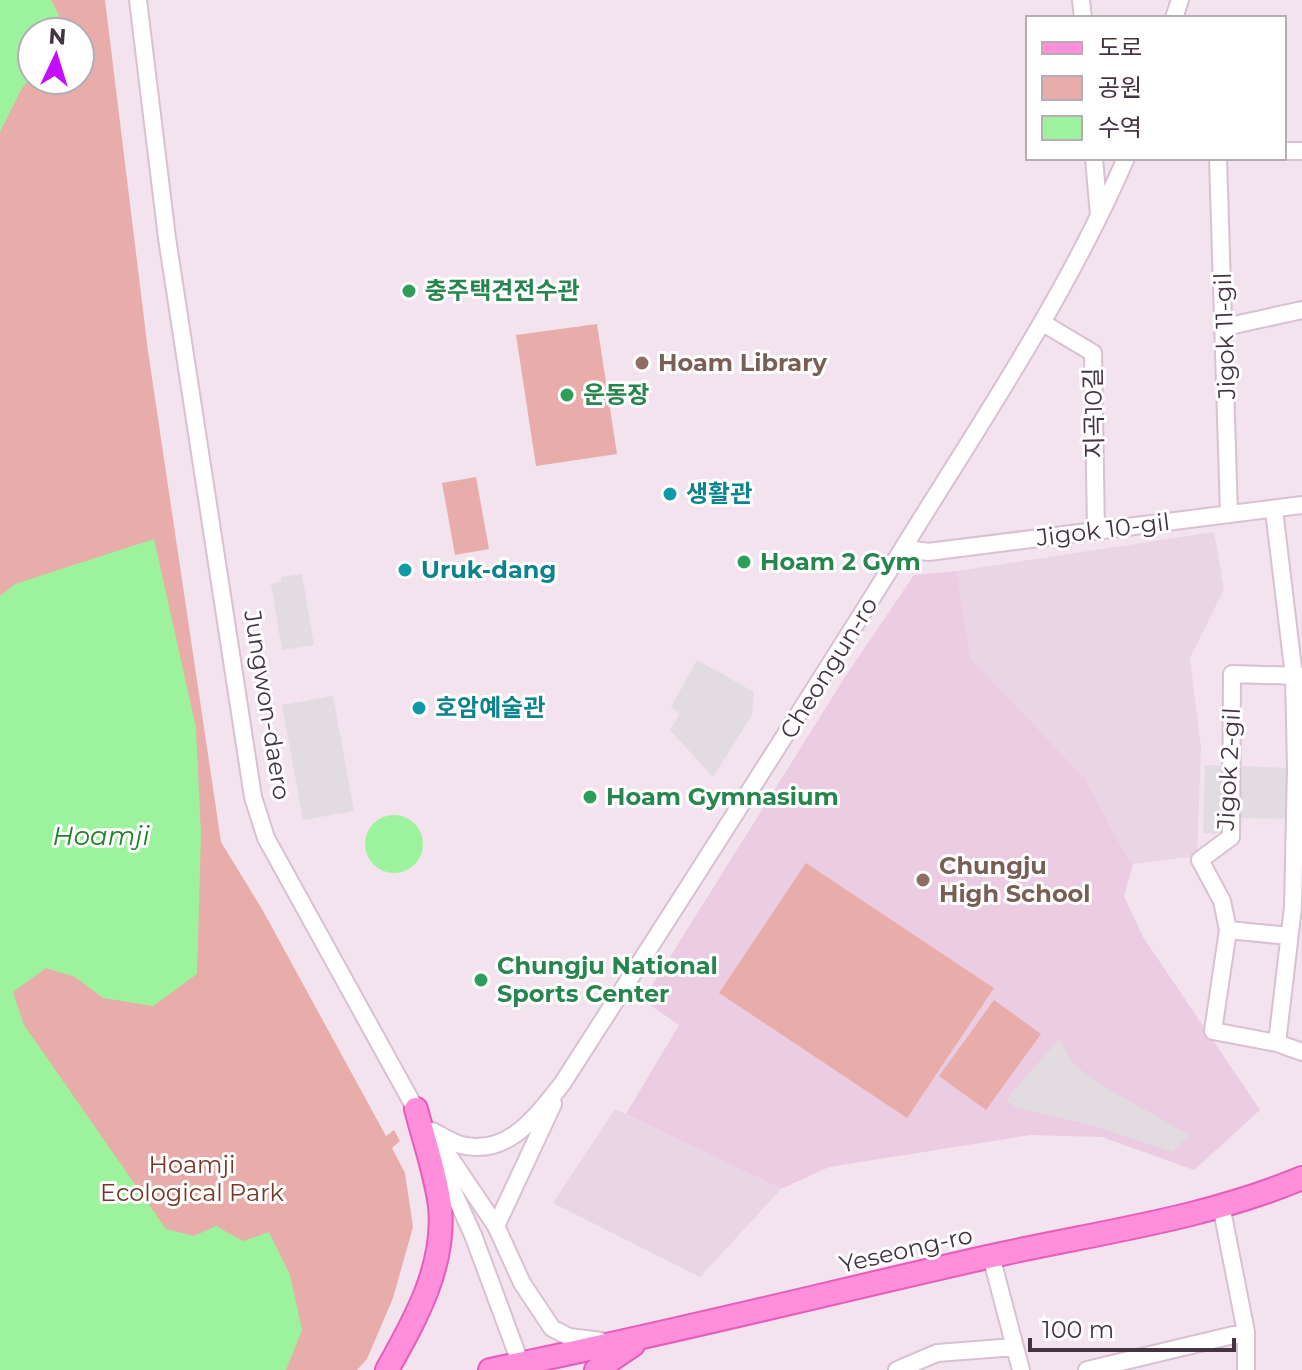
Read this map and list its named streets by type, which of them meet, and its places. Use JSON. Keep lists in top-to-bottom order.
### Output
{
  "streets": {
    "main road": ["Yeseong-ro"],
    "street": [
      "Jigok 11-gil",
      "지곡10길",
      "Jigok 10-gil",
      "Cheongun-ro",
      "Jungwon-daero",
      "Jigok 2-gil"
    ]
  },
  "crossings": [
    ["Jigok 11-gil", "Jigok 10-gil"],
    ["지곡10길", "Jigok 10-gil"],
    ["지곡10길", "Cheongun-ro"],
    ["Jigok 10-gil", "Cheongun-ro"],
    ["Jungwon-daero", "Yeseong-ro"]
  ],
  "water": ["Hoamji"],
  "parks": ["Hoamji Ecological Park"],
  "places": [
    "충주택견전수관",
    "Hoam Library",
    "운동장",
    "생활관",
    "Hoam 2 Gym",
    "Uruk-dang",
    "호암예술관",
    "Hoam Gymnasium",
    "Chungju High School",
    "Chungju National Sports Center"
  ],
  "legend": ["도로", "공원", "수역"],
  "scale_bar": "100 m",
  "north": "top"
}
